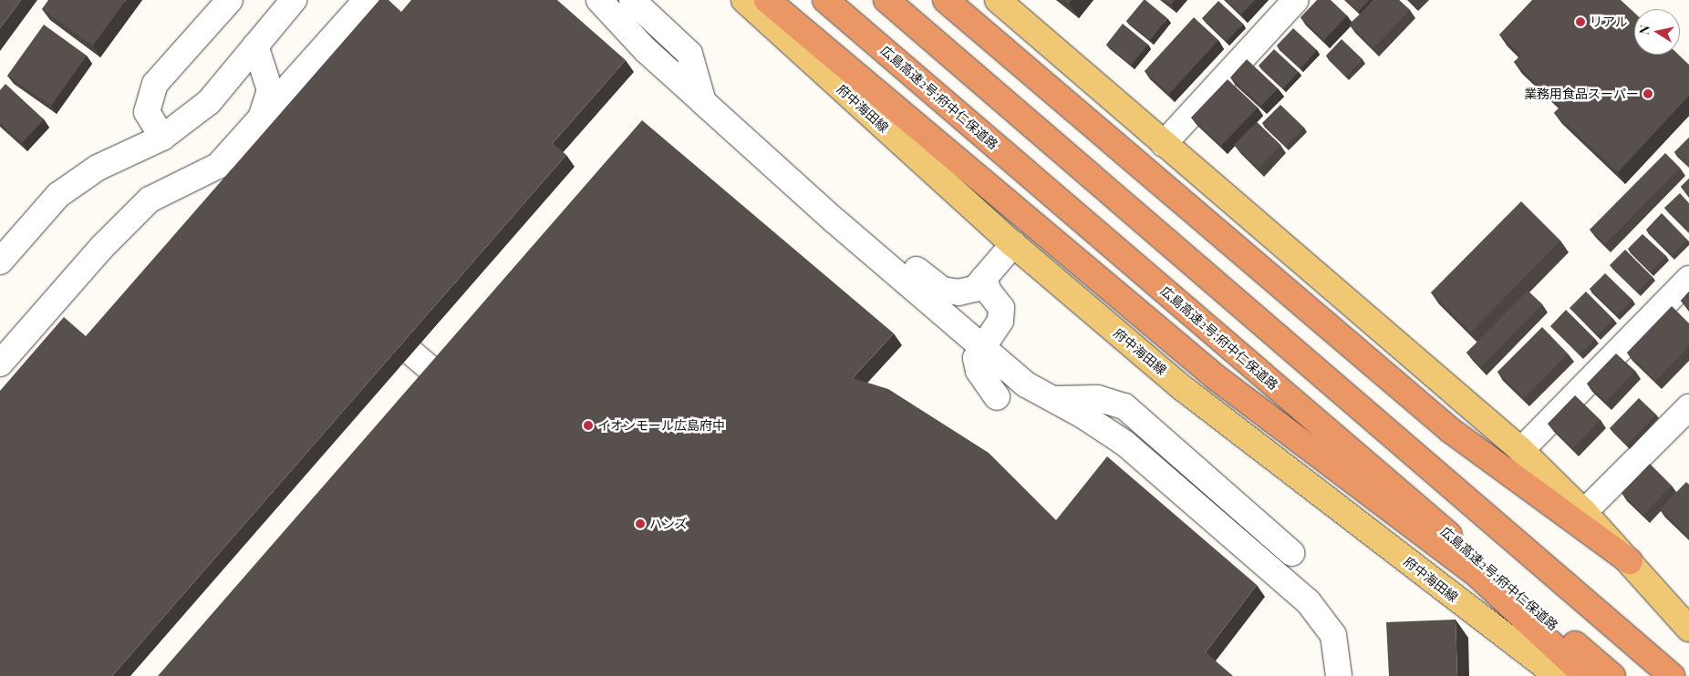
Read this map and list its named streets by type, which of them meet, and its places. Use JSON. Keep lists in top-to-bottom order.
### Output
{
  "streets": {
    "highway": ["広島高速2号;府中仁保道路"],
    "main road": ["府中海田線"]
  },
  "places": [
    "リアル",
    "業務用食品スーパー",
    "イオンモール広島府中",
    "ハンズ"
  ],
  "north": "left"
}
